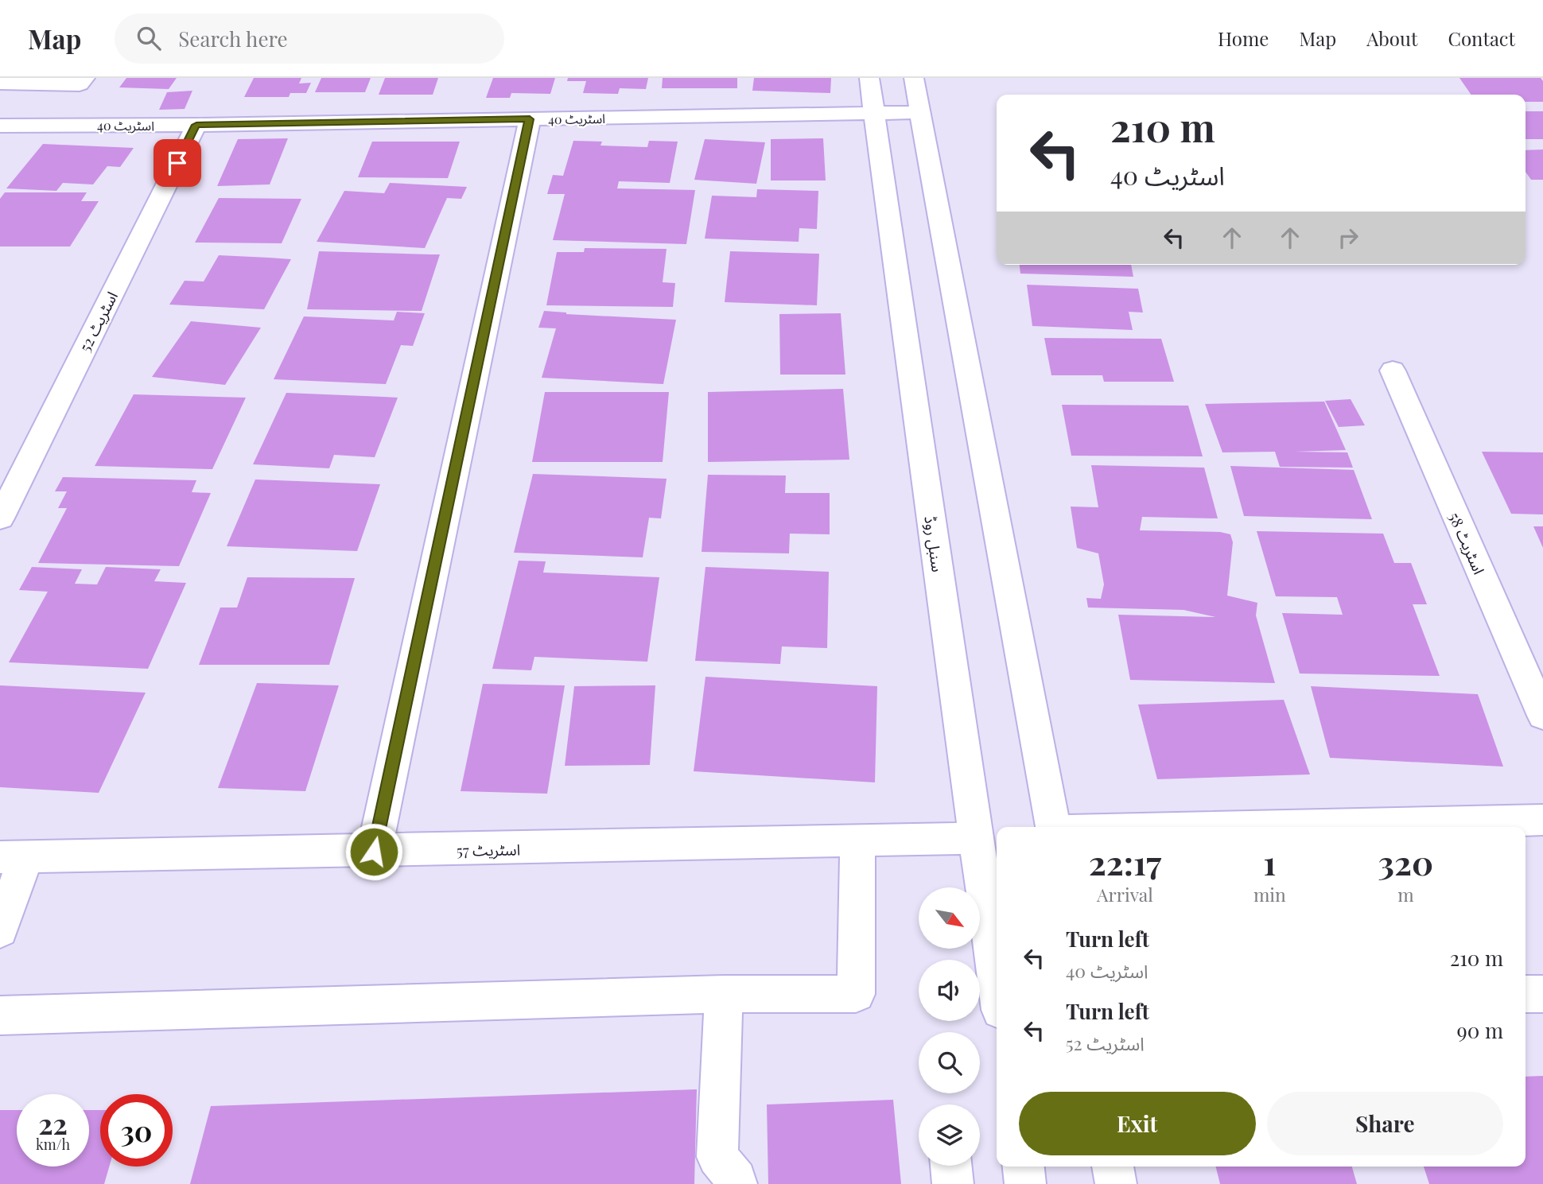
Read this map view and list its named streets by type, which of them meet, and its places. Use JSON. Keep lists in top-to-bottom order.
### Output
{
  "streets": {
    "street": [
      "اسٹریٹ 40",
      "اسٹریٹ 52",
      "اسٹریٹ 58",
      "سنبل روڈ",
      "اسٹریٹ 57"
    ]
  },
  "crossings": [
    ["اسٹریٹ 40", "اسٹریٹ 52"],
    ["اسٹریٹ 40", "سنبل روڈ"],
    ["سنبل روڈ", "اسٹریٹ 57"]
  ],
  "north": "bottom right",
  "page": {
    "header": "Map",
    "search": "Search here",
    "nav": [
      "Home",
      "Map",
      "About",
      "Contact"
    ],
    "turn": ["210 m", "اسٹریٹ 40"],
    "eta": [
      "22:17",
      "Arrival",
      "1",
      "min",
      "320",
      "m"
    ],
    "list": [
      {
        "name": "Turn left",
        "note": "اسٹریٹ 40",
        "value": "210 m"
      },
      {
        "name": "Turn left",
        "note": "اسٹریٹ 52",
        "value": "90 m"
      }
    ],
    "buttons": ["Exit", "Share"],
    "speed": "22 km/h",
    "limit": "30"
  }
}
